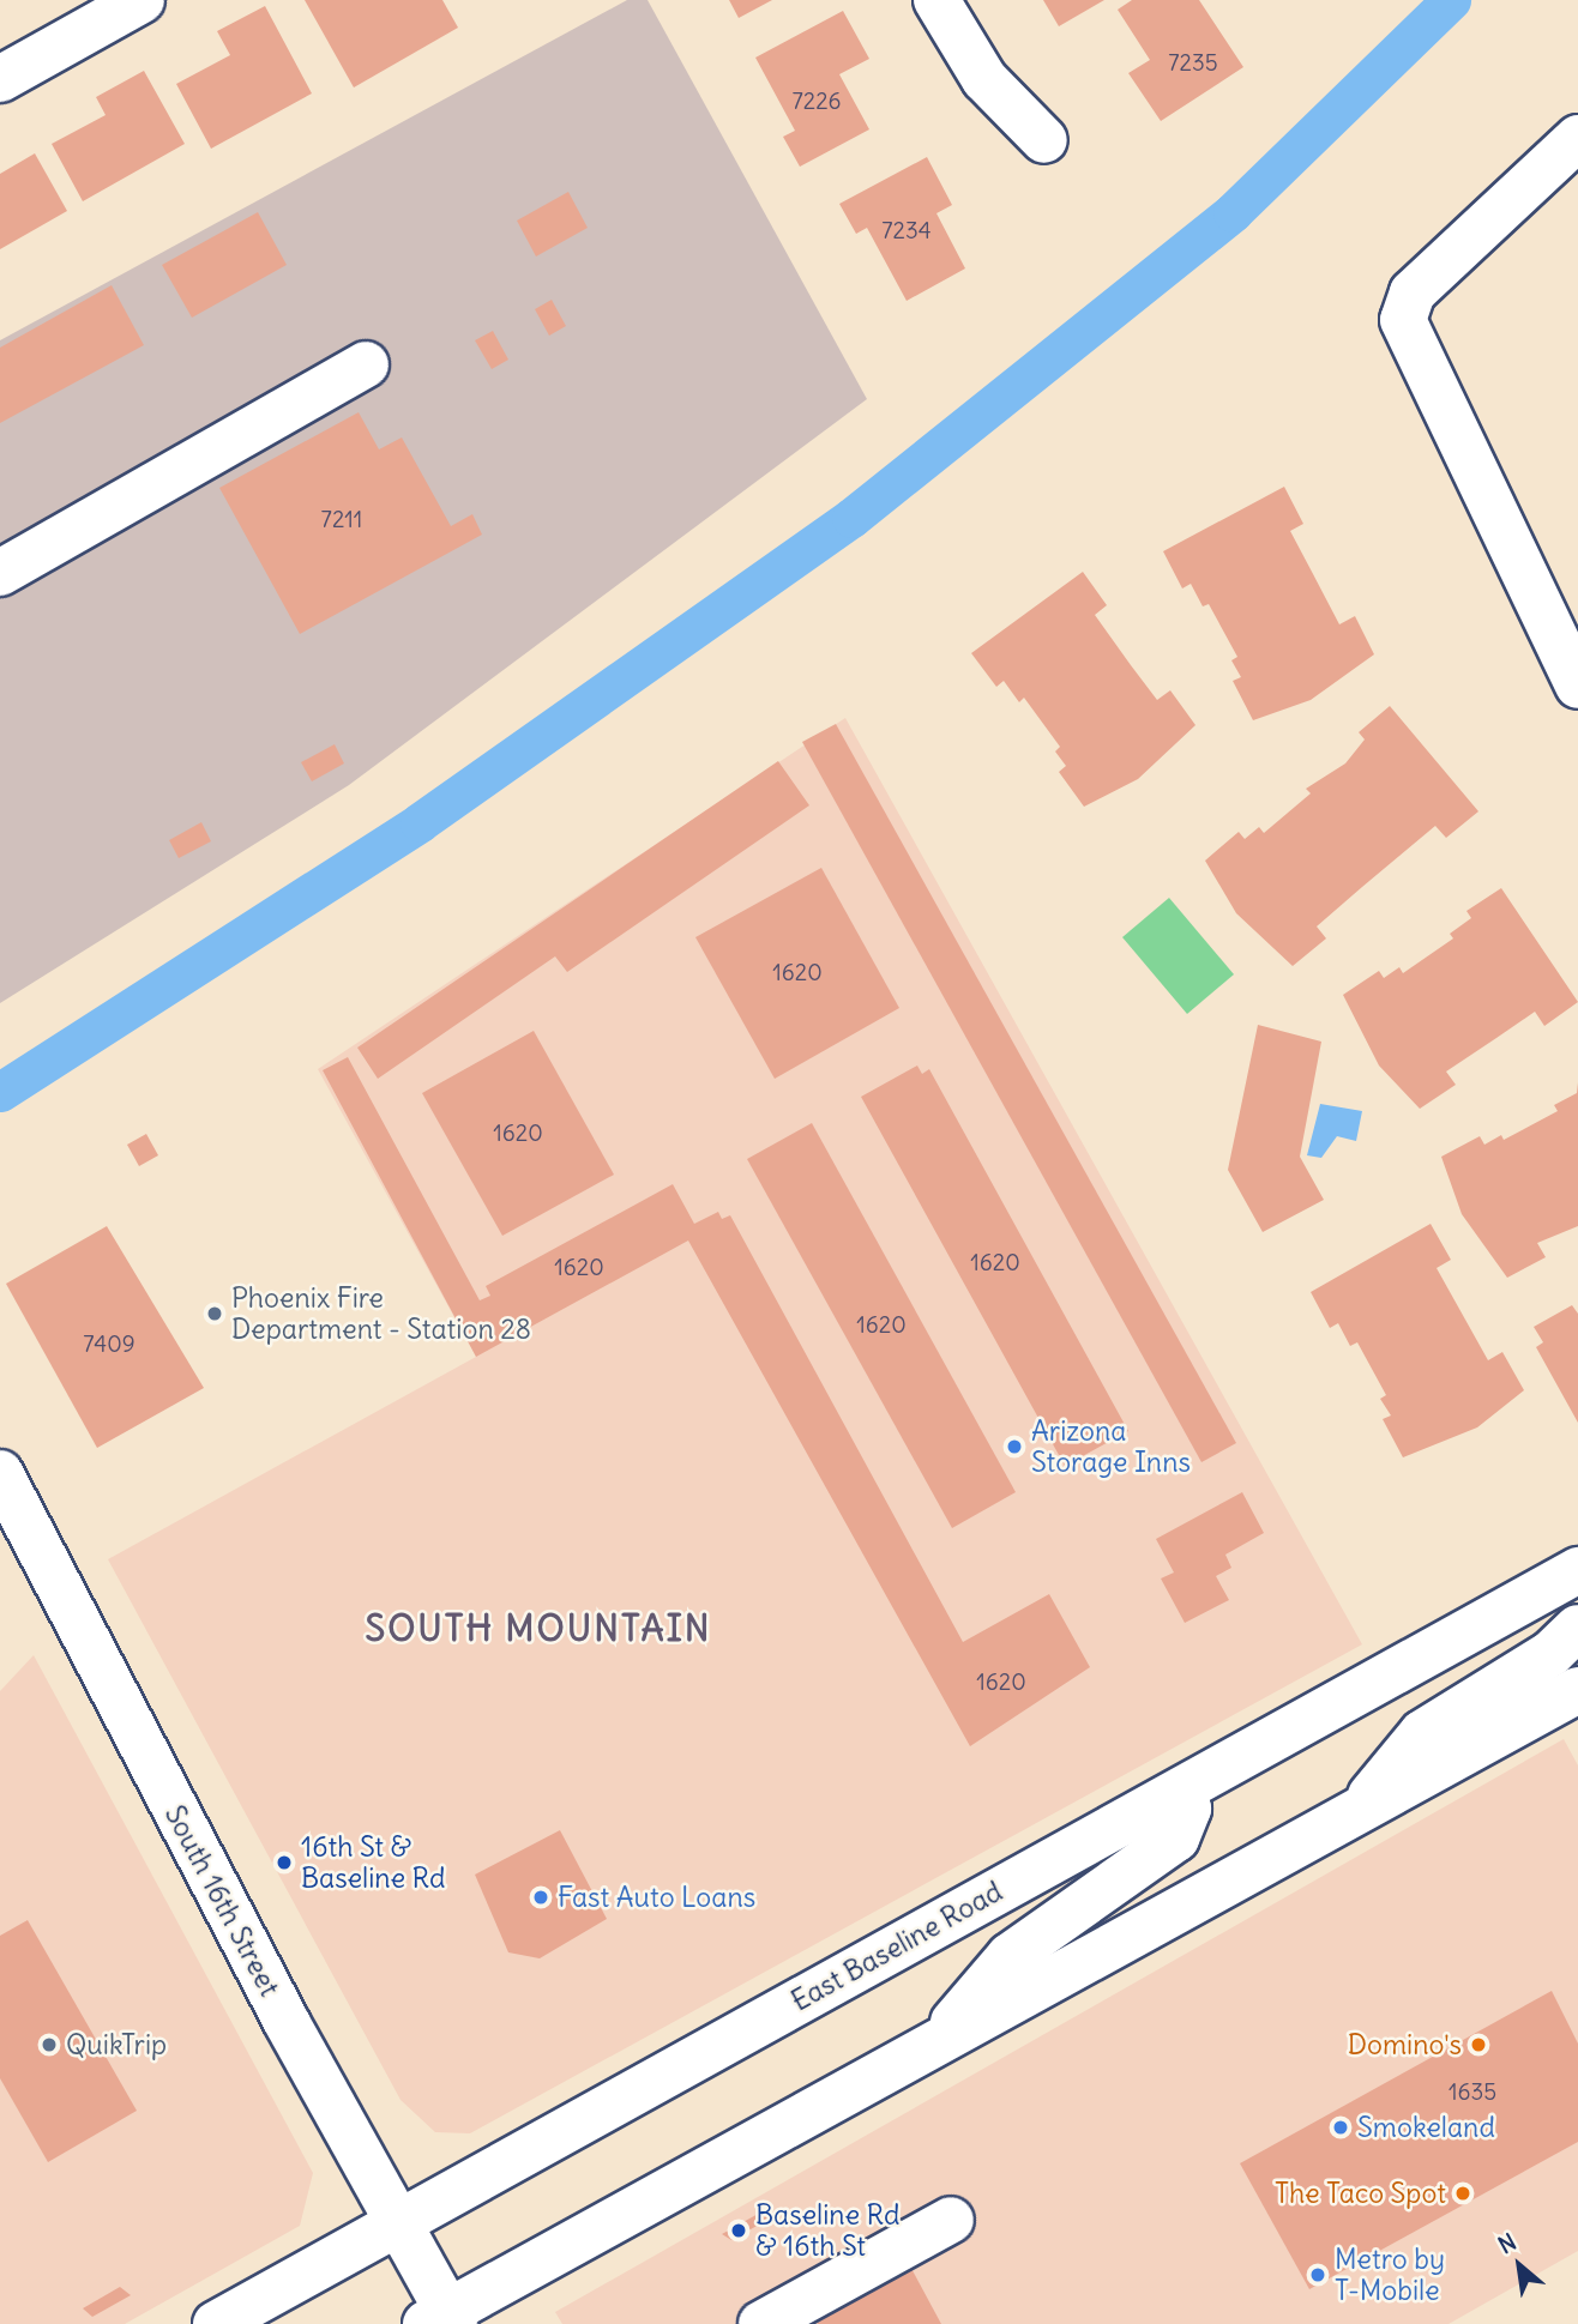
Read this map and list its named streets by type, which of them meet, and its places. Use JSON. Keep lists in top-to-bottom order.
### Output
{
  "streets": {
    "main road": ["South 16th Street", "East Baseline Road"]
  },
  "crossings": [
    ["South 16th Street", "East Baseline Road"]
  ],
  "districts": ["SOUTH MOUNTAIN"],
  "places": [
    "Phoenix Fire Department - Station 28",
    "Arizona Storage Inns",
    "16th St & Baseline Rd",
    "Fast Auto Loans",
    "QuikTrip",
    "Domino's",
    "Smokeland",
    "The Taco Spot",
    "Baseline Rd & 16th St",
    "Metro by T-Mobile"
  ],
  "house_numbers": [
    "7235",
    "7226",
    "7234",
    "7211",
    "1620",
    "1620",
    "1620",
    "1620",
    "1620",
    "7409",
    "1620",
    "1635"
  ],
  "north": "top left"
}
